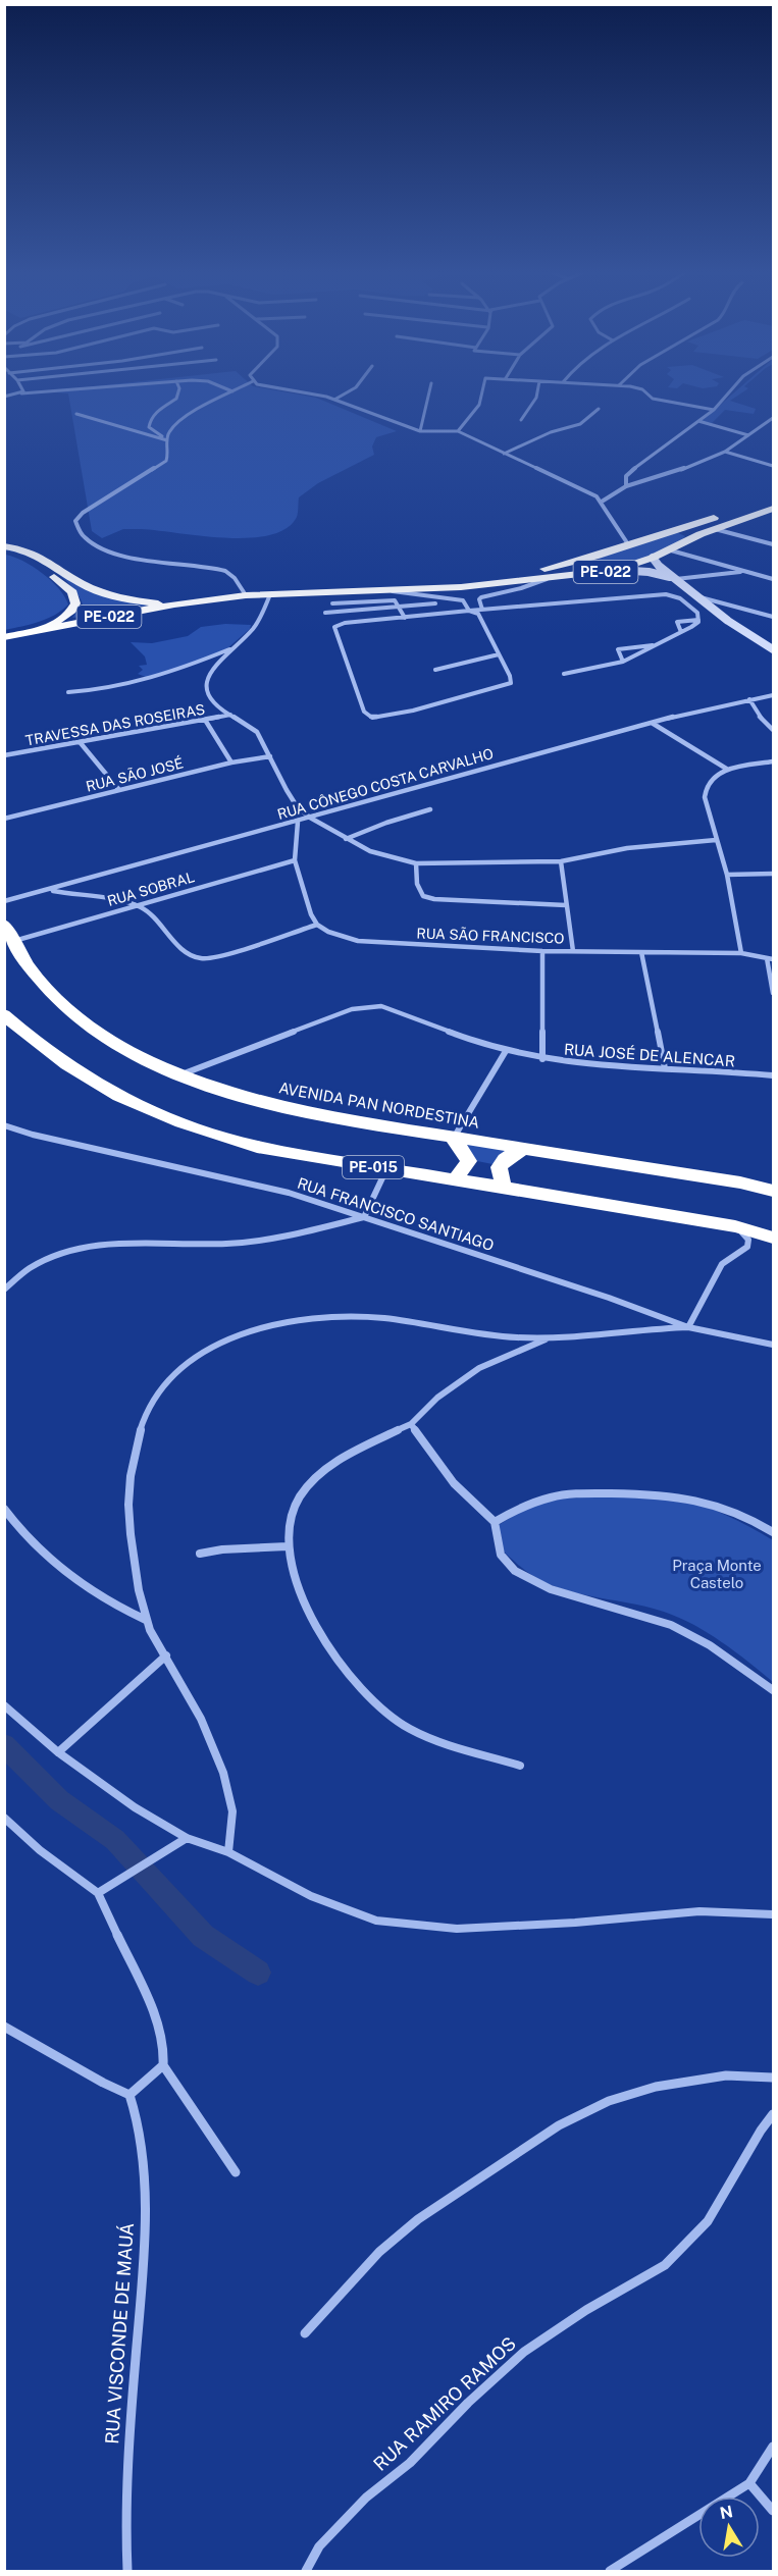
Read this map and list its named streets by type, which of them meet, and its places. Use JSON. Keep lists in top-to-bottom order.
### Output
{
  "streets": {
    "highway": ["PE-022", "AVENIDA PAN NORDESTINA", "PE-015"],
    "street": [
      "TRAVESSA DAS ROSEIRAS",
      "RUA SÃO JOSÉ",
      "RUA CÔNEGO COSTA CARVALHO",
      "RUA SOBRAL",
      "RUA SÃO FRANCISCO",
      "RUA JOSÉ DE ALENCAR",
      "RUA FRANCISCO SANTIAGO",
      "RUA VISCONDE DE MAUÁ",
      "RUA RAMIRO RAMOS"
    ]
  },
  "crossings": [
    ["RUA SOBRAL", "AVENIDA PAN NORDESTINA"],
    ["RUA JOSÉ DE ALENCAR", "AVENIDA PAN NORDESTINA"]
  ],
  "parks": ["Praça Monte Castelo"],
  "north": "top"
}
